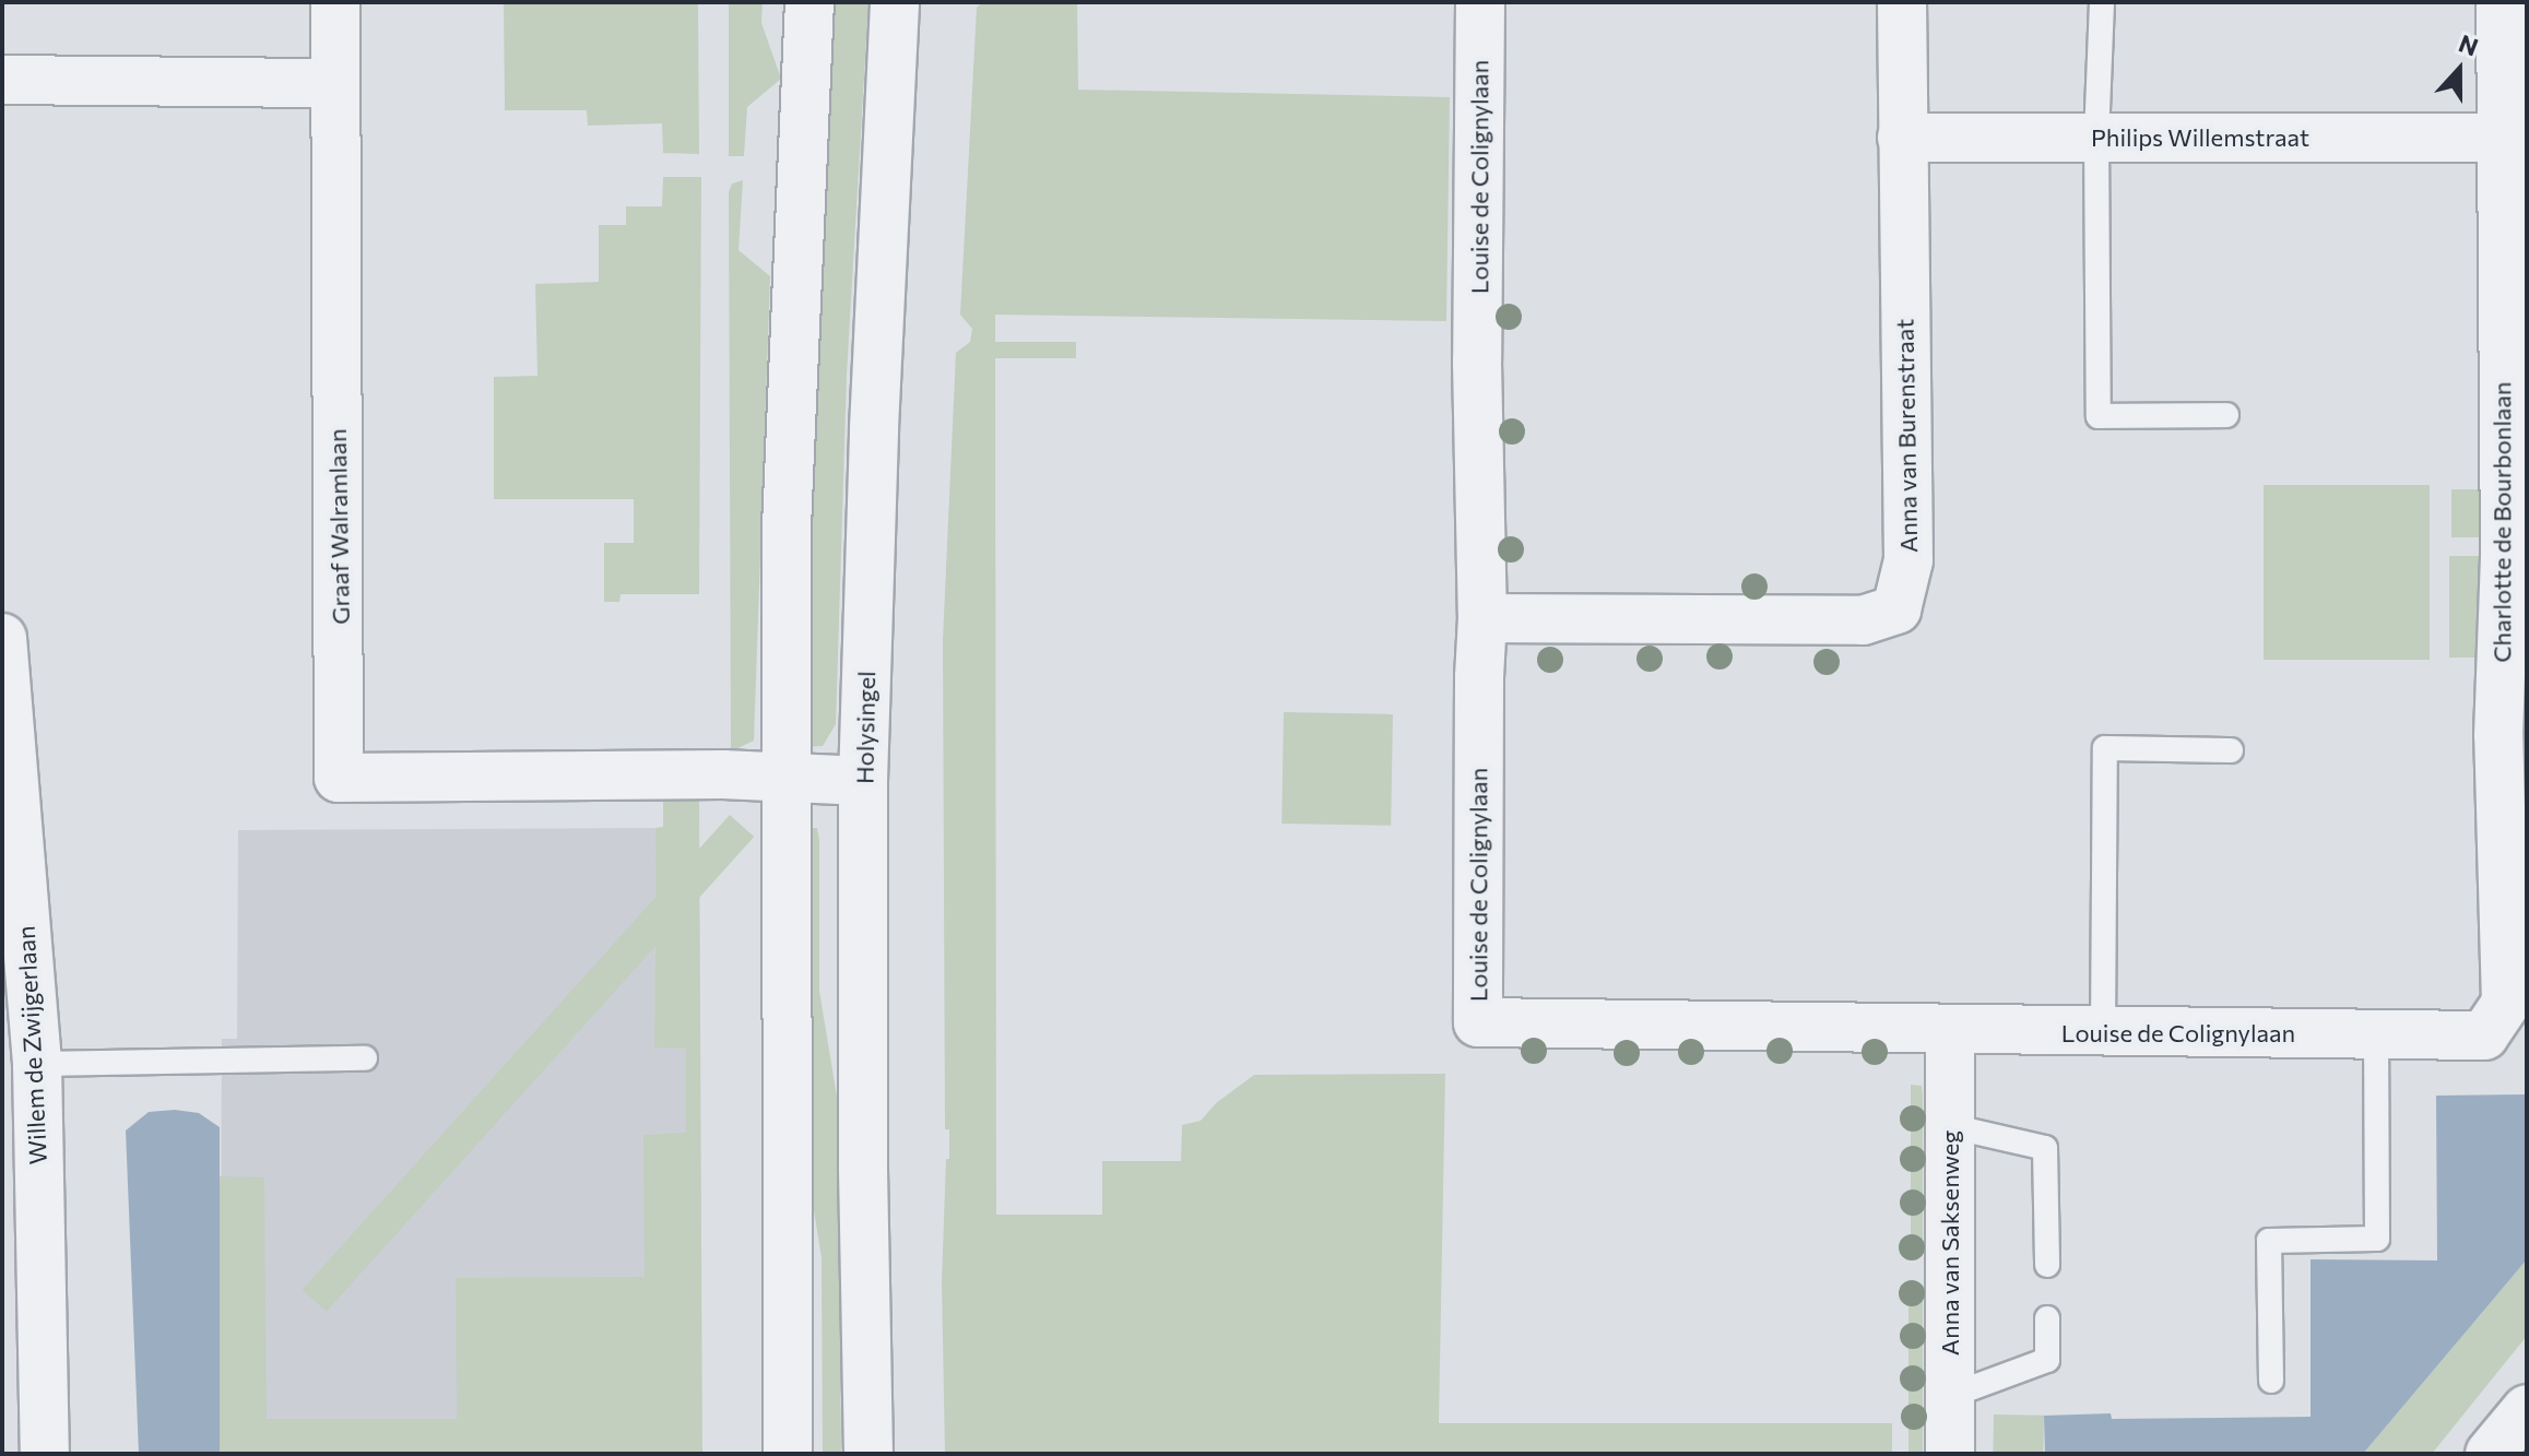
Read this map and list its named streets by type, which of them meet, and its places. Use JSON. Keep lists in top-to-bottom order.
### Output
{
  "streets": {
    "street": [
      "Philips Willemstraat",
      "Louise de Colignylaan",
      "Anna van Burenstraat",
      "Charlotte de Bourbonlaan",
      "Graaf Walramlaan",
      "Holysingel",
      "Willem de Zwijgerlaan",
      "Anna van Saksenweg"
    ]
  },
  "crossings": [
    ["Philips Willemstraat", "Anna van Burenstraat"],
    ["Philips Willemstraat", "Charlotte de Bourbonlaan"],
    ["Louise de Colignylaan", "Anna van Burenstraat"],
    ["Louise de Colignylaan", "Charlotte de Bourbonlaan"],
    ["Louise de Colignylaan", "Anna van Saksenweg"],
    ["Graaf Walramlaan", "Holysingel"]
  ],
  "north": "top"
}
